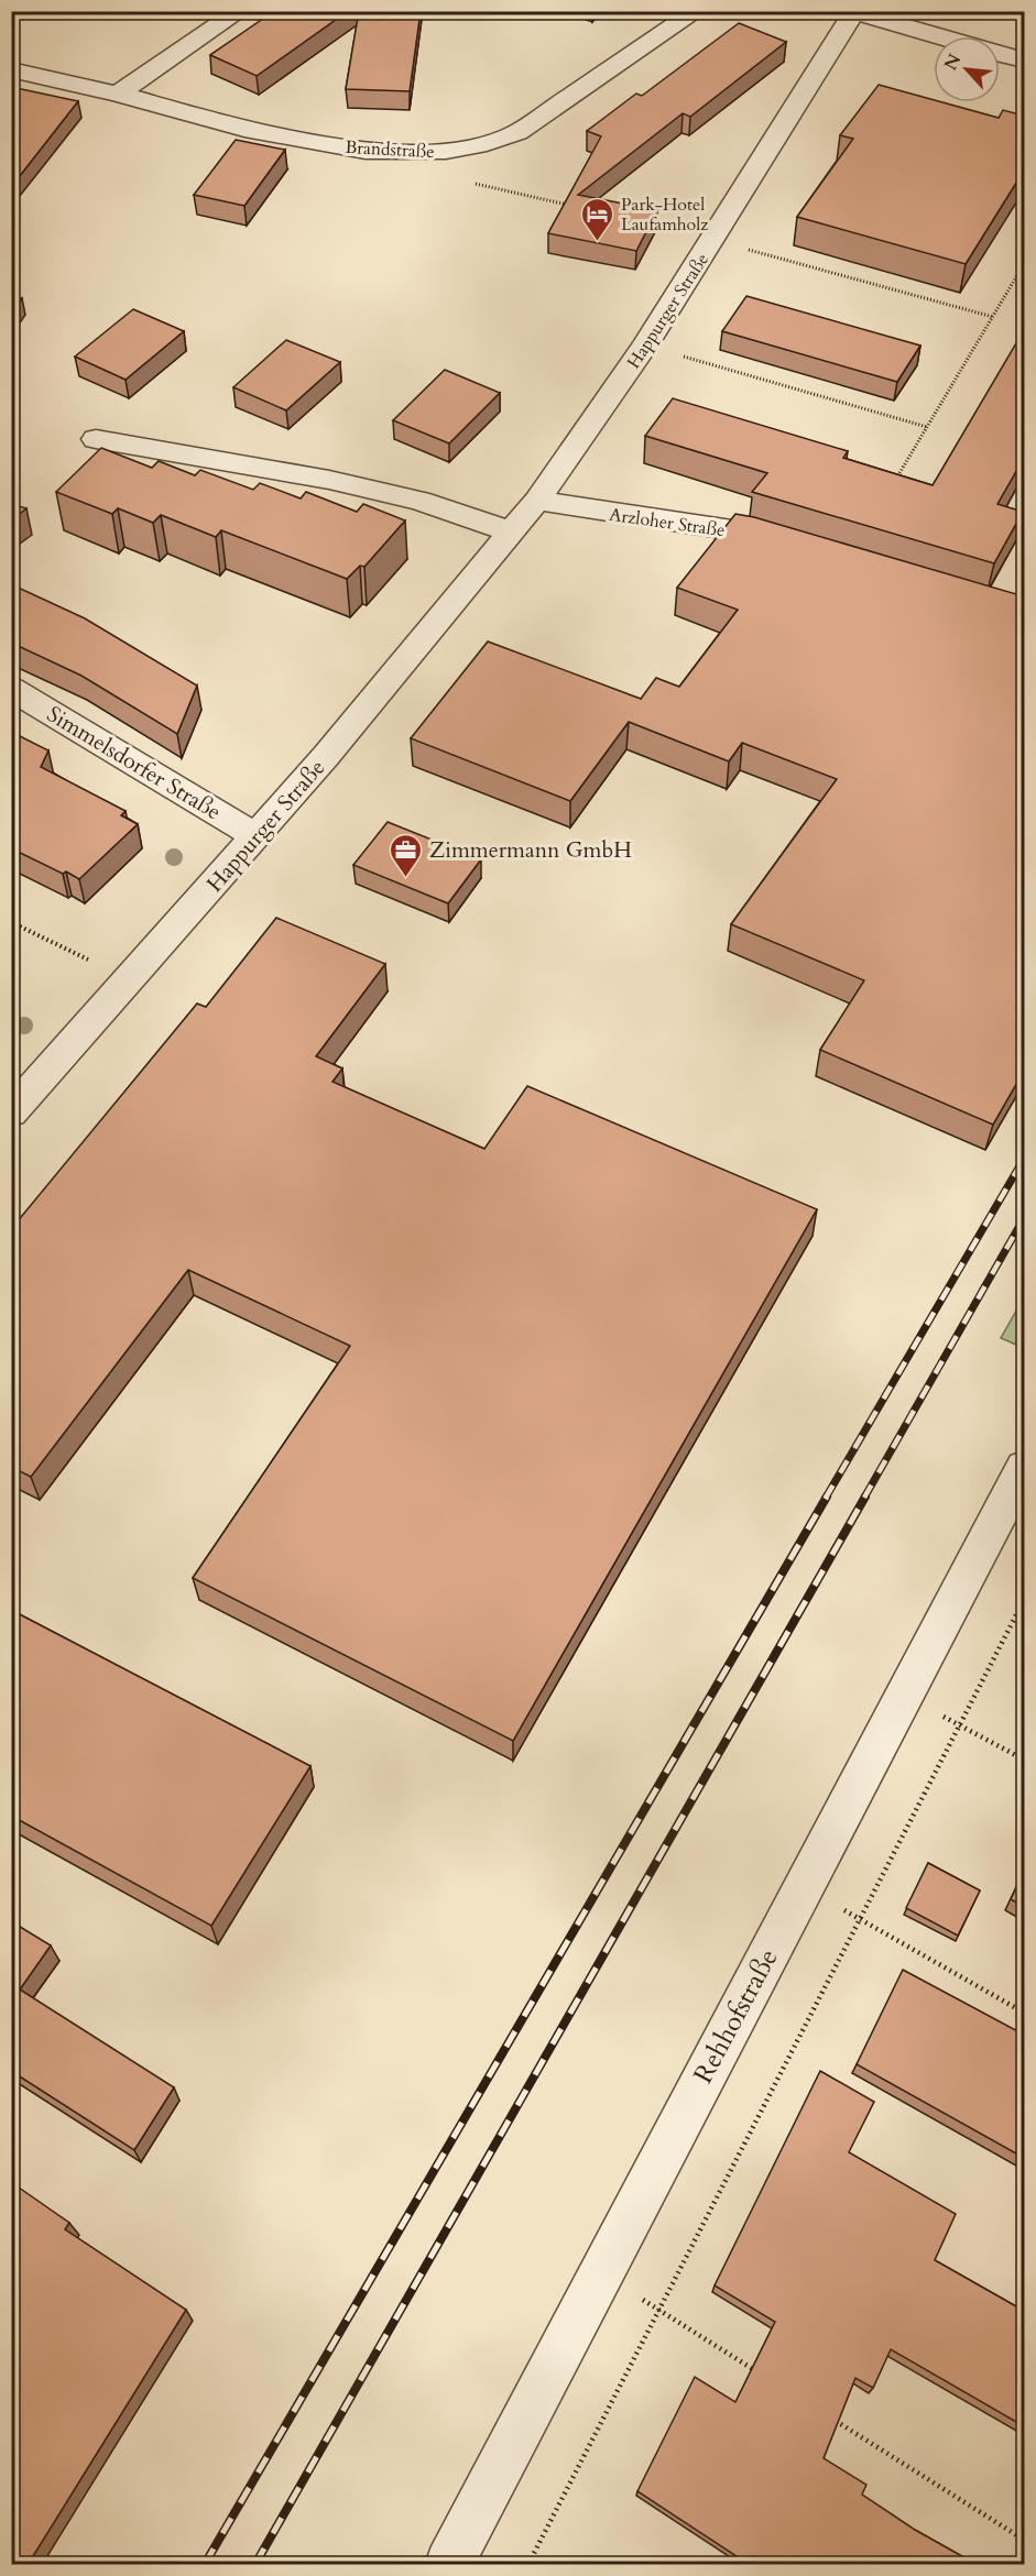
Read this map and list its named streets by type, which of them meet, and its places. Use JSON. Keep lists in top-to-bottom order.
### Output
{
  "streets": {
    "street": [
      "Brandstraße",
      "Happurger Straße",
      "Arzloher Straße",
      "Simmelsdorfer Straße",
      "Rehhofstraße"
    ]
  },
  "crossings": [
    ["Happurger Straße", "Arzloher Straße"],
    ["Happurger Straße", "Simmelsdorfer Straße"]
  ],
  "places": {
    "hotel": ["Park-Hotel Laufamholz"],
    "office": ["Zimmermann GmbH"]
  },
  "north": "top left"
}
